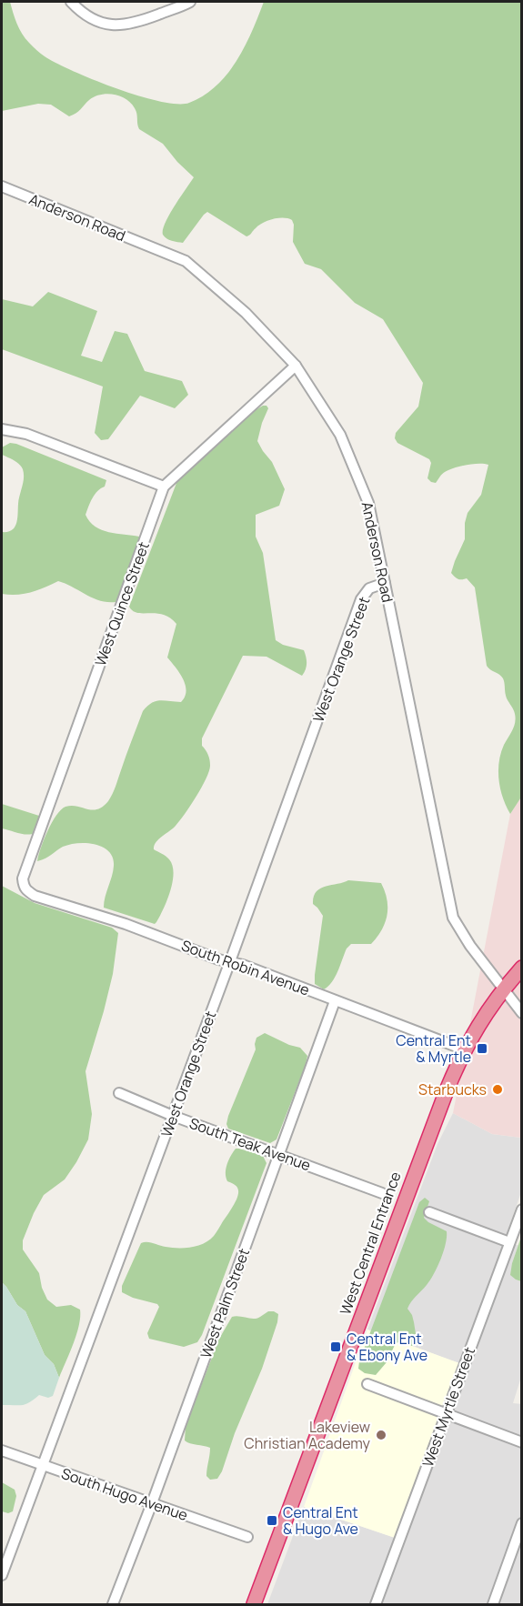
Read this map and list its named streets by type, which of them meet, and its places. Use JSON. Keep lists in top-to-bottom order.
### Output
{
  "streets": {
    "highway": ["West Central Entrance"],
    "street": [
      "Anderson Road",
      "West Quince Street",
      "West Orange Street",
      "South Robin Avenue",
      "South Teak Avenue",
      "West Palm Street",
      "West Myrtle Street",
      "South Hugo Avenue"
    ]
  },
  "crossings": [
    ["Anderson Road", "West Quince Street"],
    ["Anderson Road", "West Orange Street"],
    ["Anderson Road", "West Central Entrance"],
    ["West Quince Street", "South Robin Avenue"],
    ["West Orange Street", "South Robin Avenue"],
    ["West Orange Street", "South Teak Avenue"],
    ["West Orange Street", "South Hugo Avenue"],
    ["South Robin Avenue", "West Central Entrance"],
    ["South Robin Avenue", "West Palm Street"],
    ["South Teak Avenue", "West Palm Street"],
    ["West Palm Street", "South Hugo Avenue"]
  ],
  "places": {
    "transit": ["Central Ent & Myrtle", "Central Ent & Ebony Ave", "Central Ent & Hugo Ave"],
    "other": ["Starbucks", "Lakeview Christian Academy"]
  }
}
